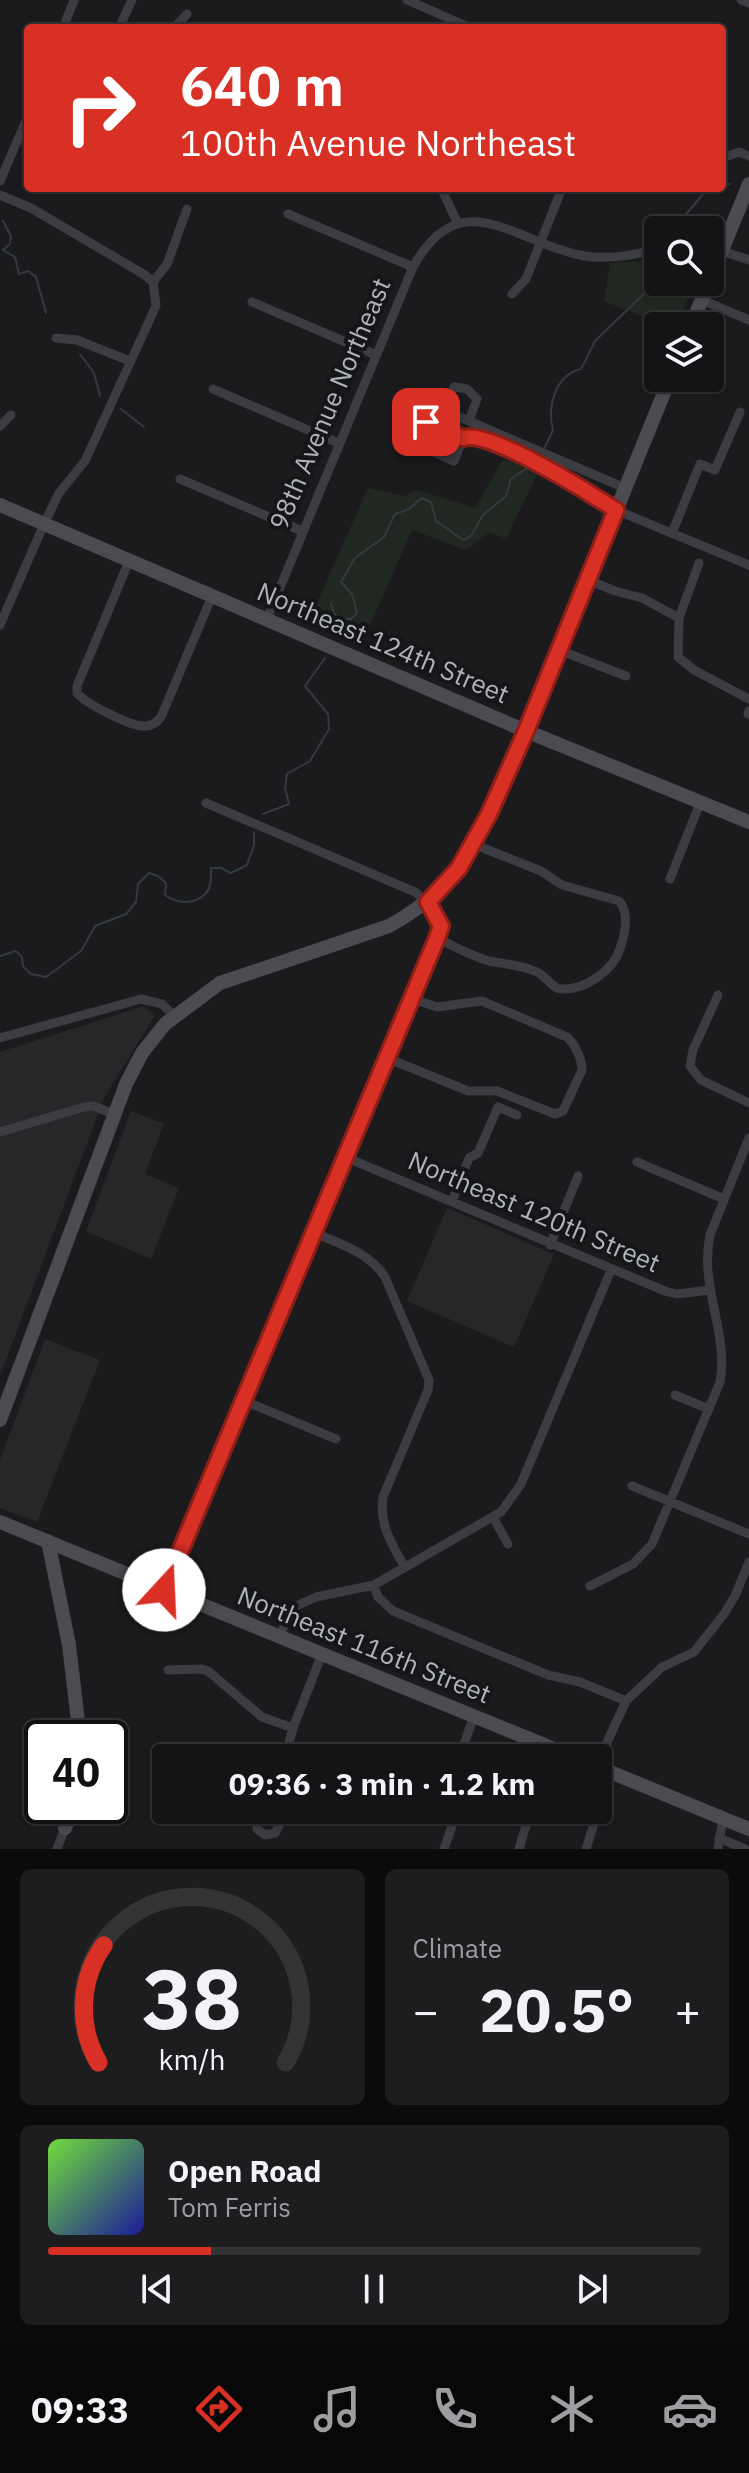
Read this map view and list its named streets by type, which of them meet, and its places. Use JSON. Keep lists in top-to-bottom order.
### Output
{
  "streets": {
    "street": [
      "98th Avenue Northeast",
      "Northeast 124th Street",
      "Northeast 120th Street",
      "Northeast 116th Street"
    ]
  },
  "crossings": [
    ["98th Avenue Northeast", "Northeast 124th Street"]
  ],
  "page": {
    "turn": ["640 m", "100th Avenue Northeast"],
    "limit": "40",
    "trip": "09:36 · 3 min · 1.2 km",
    "tile": "Climate",
    "heat": ["−", "20.5°", "+"],
    "song": ["Open Road", "Tom Ferris"],
    "tabs": "09:33",
    "gauge": ["38", "km/h"]
  }
}
